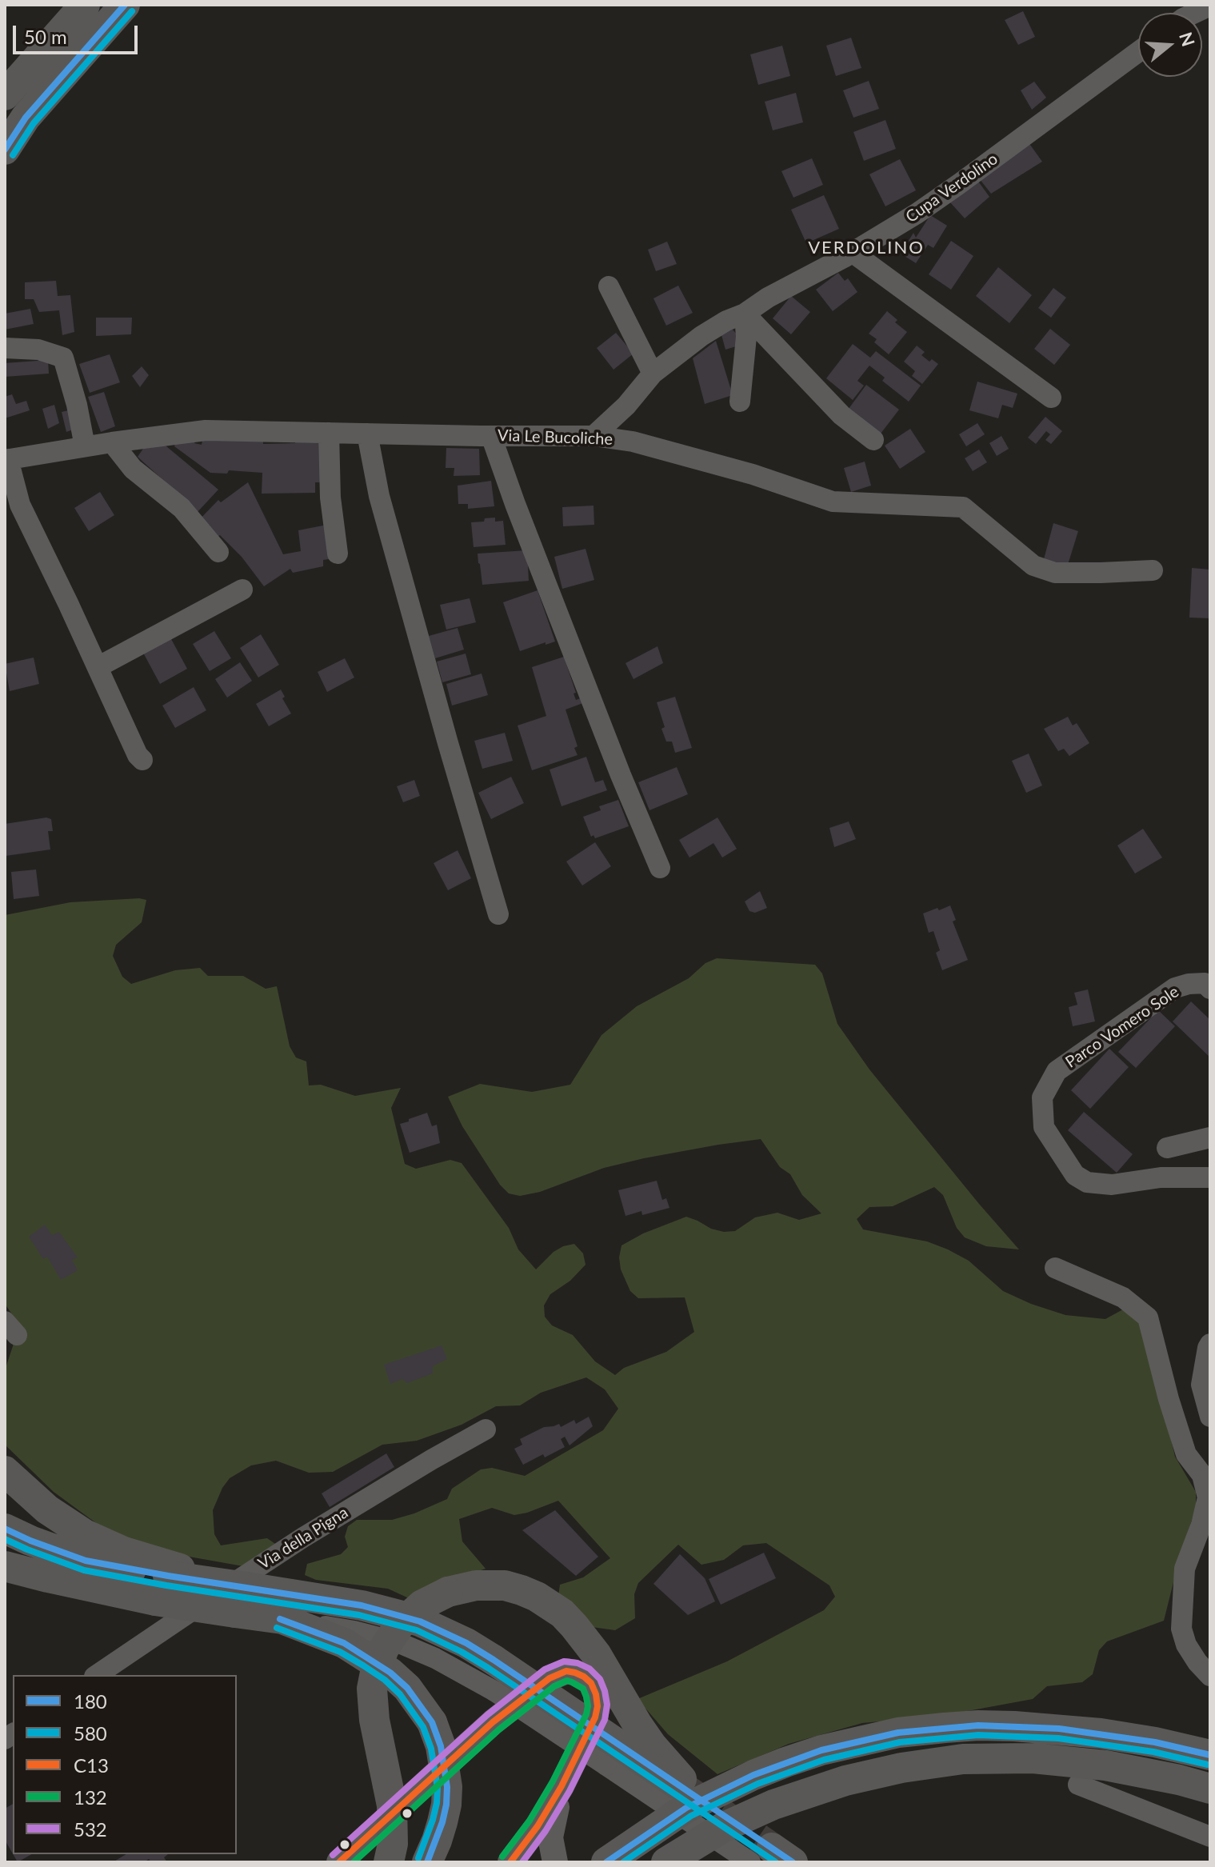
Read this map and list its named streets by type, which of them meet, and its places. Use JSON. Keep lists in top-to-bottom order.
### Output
{
  "streets": {
    "street": [
      "Cupa Verdolino",
      "Via Le Bucoliche",
      "Parco Vomero Sole",
      "Via della Pigna"
    ]
  },
  "crossings": [
    ["Cupa Verdolino", "Via Le Bucoliche"]
  ],
  "districts": ["VERDOLINO"],
  "lines": [
    "transit line 180",
    "transit line 580",
    "transit line 532",
    "transit line C13",
    "transit line 132"
  ],
  "legend": [
    "180",
    "580",
    "C13",
    "132",
    "532"
  ],
  "scale_bar": "50 m",
  "north": "right"
}
